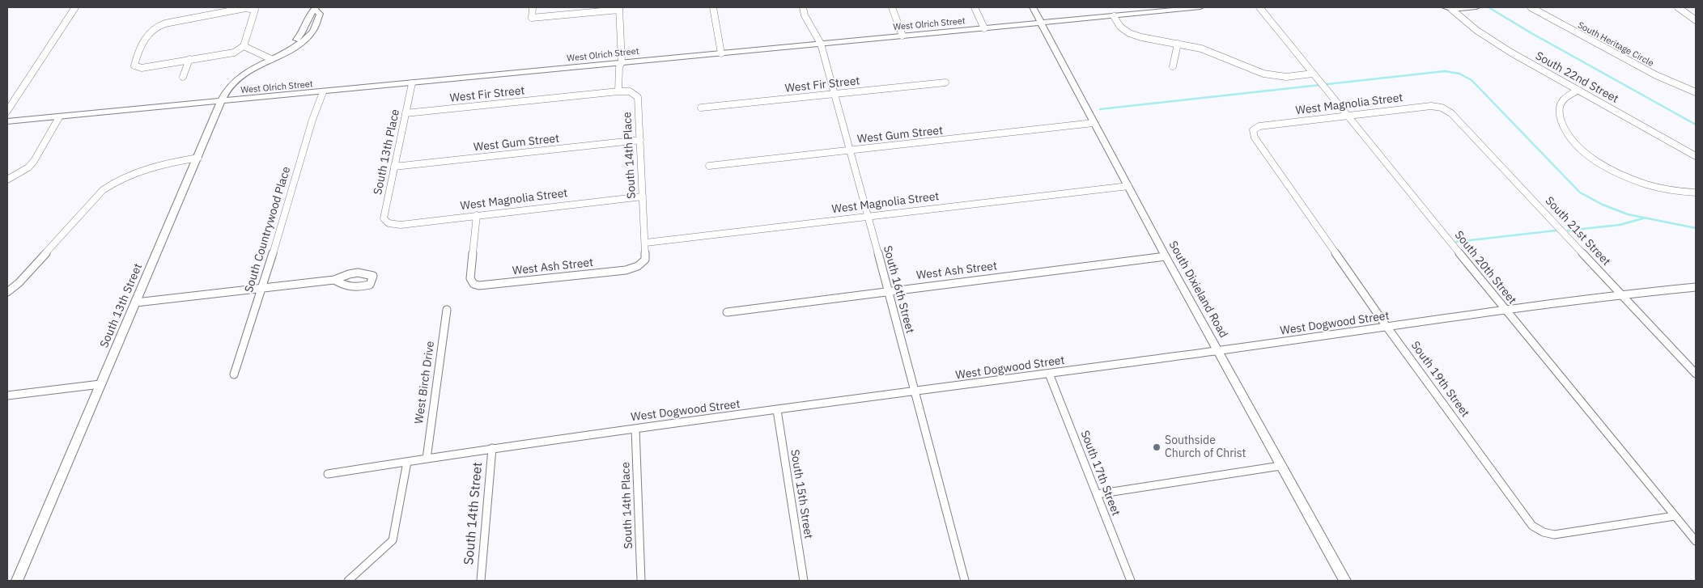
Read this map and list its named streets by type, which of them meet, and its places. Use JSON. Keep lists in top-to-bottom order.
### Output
{
  "streets": {
    "street": [
      "West Olrich Street",
      "South Heritage Circle",
      "South 22nd Street",
      "West Fir Street",
      "West Magnolia Street",
      "West Gum Street",
      "South 13th Place",
      "South 14th Place",
      "South Countrywood Place",
      "South 21st Street",
      "West Ash Street",
      "South 20th Street",
      "South 16th Street",
      "South Dixieland Road",
      "South 13th Street",
      "West Dogwood Street",
      "South 19th Street",
      "West Birch Drive",
      "South 17th Street",
      "South 15th Street",
      "South 14th Street"
    ]
  },
  "crossings": [
    ["West Olrich Street", "South 13th Place"],
    ["West Olrich Street", "South Countrywood Place"],
    ["West Olrich Street", "South 16th Street"],
    ["West Olrich Street", "South Dixieland Road"],
    ["West Olrich Street", "South 13th Street"],
    ["West Fir Street", "South 13th Place"],
    ["West Fir Street", "South 14th Place"],
    ["West Fir Street", "South 16th Street"],
    ["West Magnolia Street", "South 13th Place"],
    ["West Magnolia Street", "South 14th Place"],
    ["West Magnolia Street", "South 21st Street"],
    ["West Magnolia Street", "South 20th Street"],
    ["West Magnolia Street", "South 16th Street"],
    ["West Magnolia Street", "South Dixieland Road"],
    ["West Magnolia Street", "South 19th Street"],
    ["West Gum Street", "South 13th Place"],
    ["West Gum Street", "South 14th Place"],
    ["West Gum Street", "South 16th Street"],
    ["West Gum Street", "South Dixieland Road"],
    ["South 14th Place", "West Ash Street"],
    ["South 14th Place", "West Dogwood Street"],
    ["South 21st Street", "West Dogwood Street"],
    ["West Ash Street", "South 16th Street"],
    ["West Ash Street", "South Dixieland Road"],
    ["South 20th Street", "West Dogwood Street"],
    ["South 20th Street", "South 19th Street"],
    ["South 16th Street", "West Dogwood Street"],
    ["South Dixieland Road", "West Dogwood Street"],
    ["West Dogwood Street", "South 19th Street"],
    ["West Dogwood Street", "West Birch Drive"],
    ["West Dogwood Street", "South 17th Street"],
    ["West Dogwood Street", "South 15th Street"],
    ["West Dogwood Street", "South 14th Street"]
  ],
  "places": ["Southside Church of Christ"]
}
